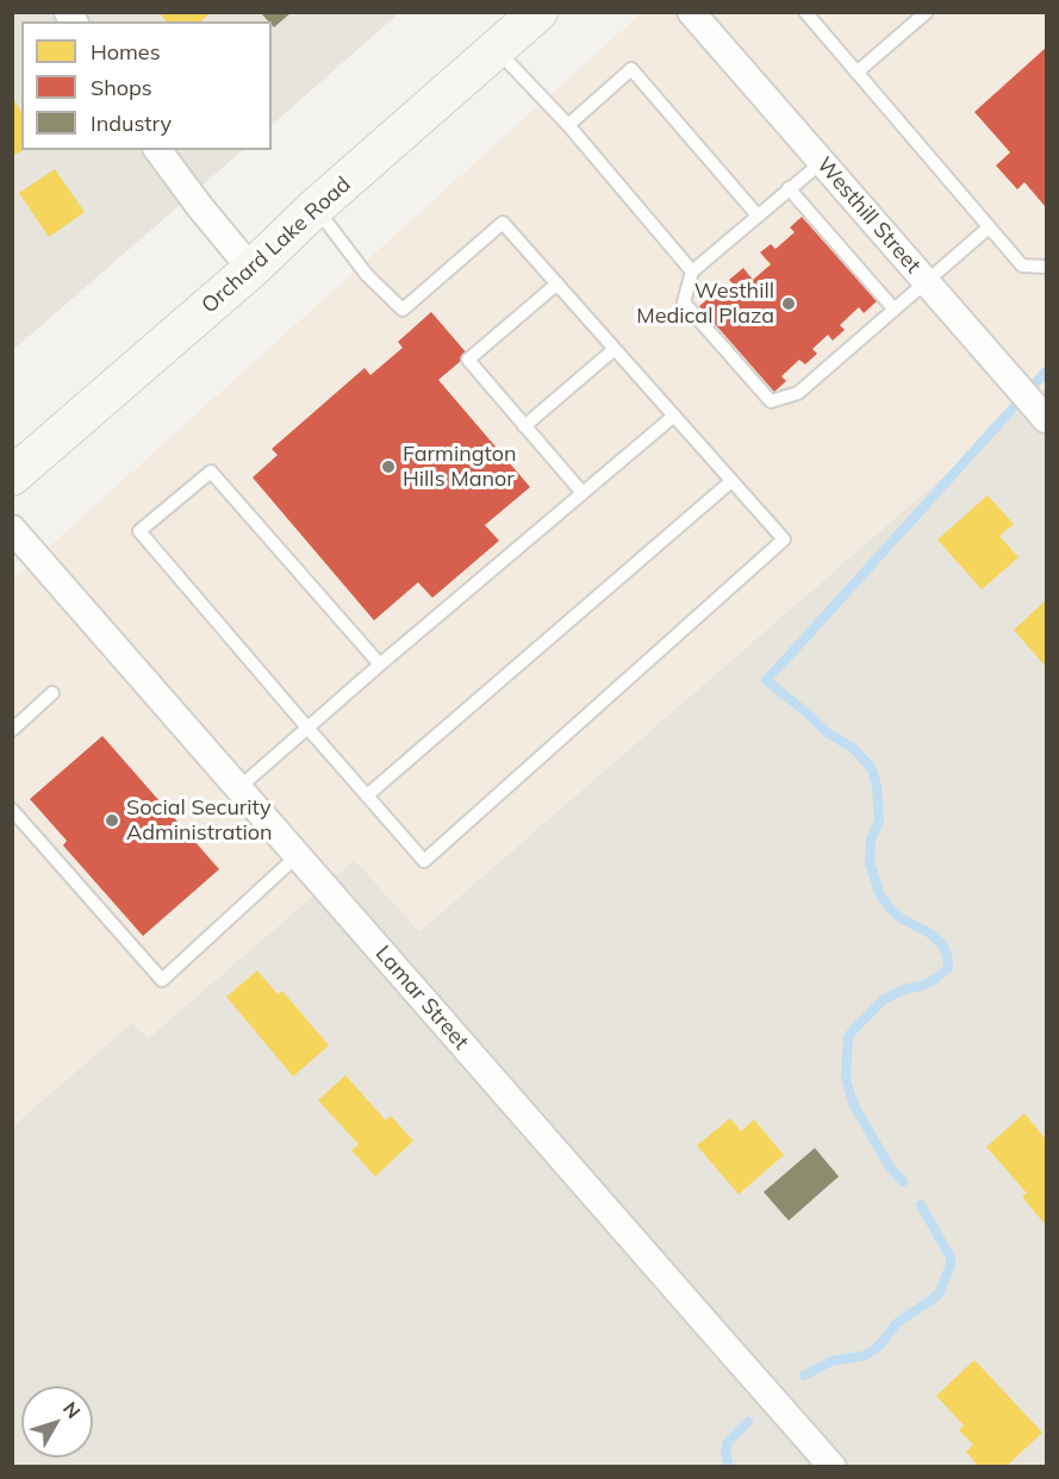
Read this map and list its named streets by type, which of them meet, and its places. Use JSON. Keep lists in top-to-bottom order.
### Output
{
  "streets": {
    "main road": ["Orchard Lake Road"],
    "street": ["Westhill Street", "Lamar Street"]
  },
  "places": ["Westhill Medical Plaza", "Farmington Hills Manor", "Social Security Administration"],
  "legend": ["Homes", "Shops", "Industry"],
  "north": "top right"
}
